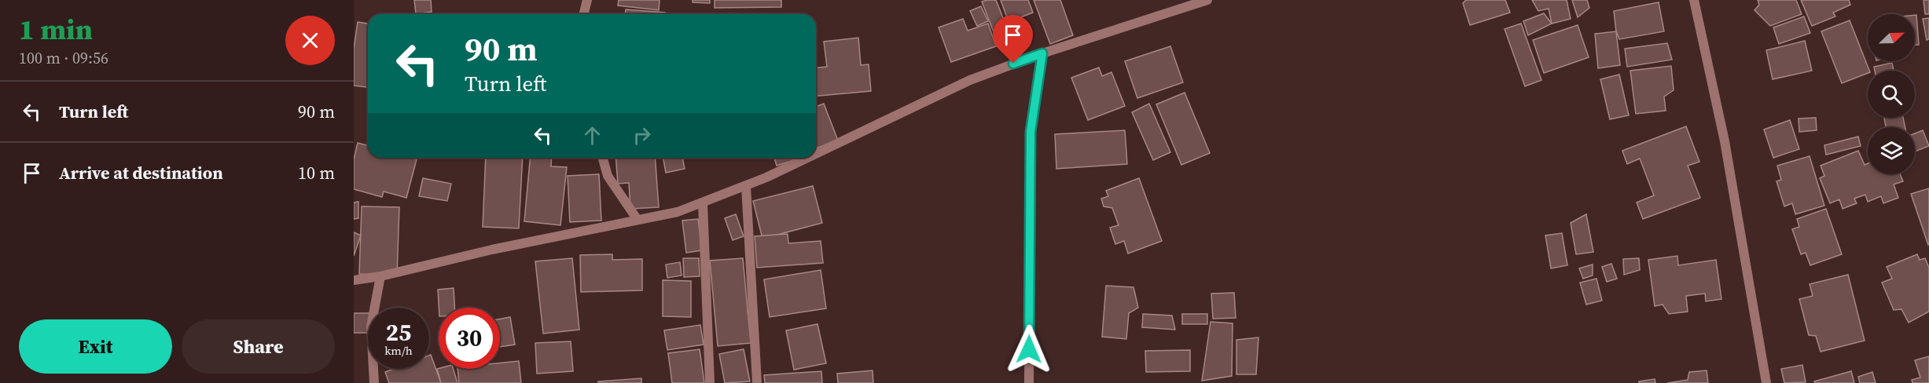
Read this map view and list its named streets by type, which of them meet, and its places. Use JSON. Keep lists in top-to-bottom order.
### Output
{
  "north": "top right",
  "page": {
    "heading": ["1 min", "100 m · 09:56"],
    "turn": ["90 m", "Turn left"],
    "list": [
      {
        "name": "Turn left",
        "value": "90 m"
      },
      {
        "name": "Arrive at destination",
        "value": "10 m"
      }
    ],
    "speed": "25 km/h",
    "limit": "30",
    "buttons": ["Exit", "Share"]
  }
}
